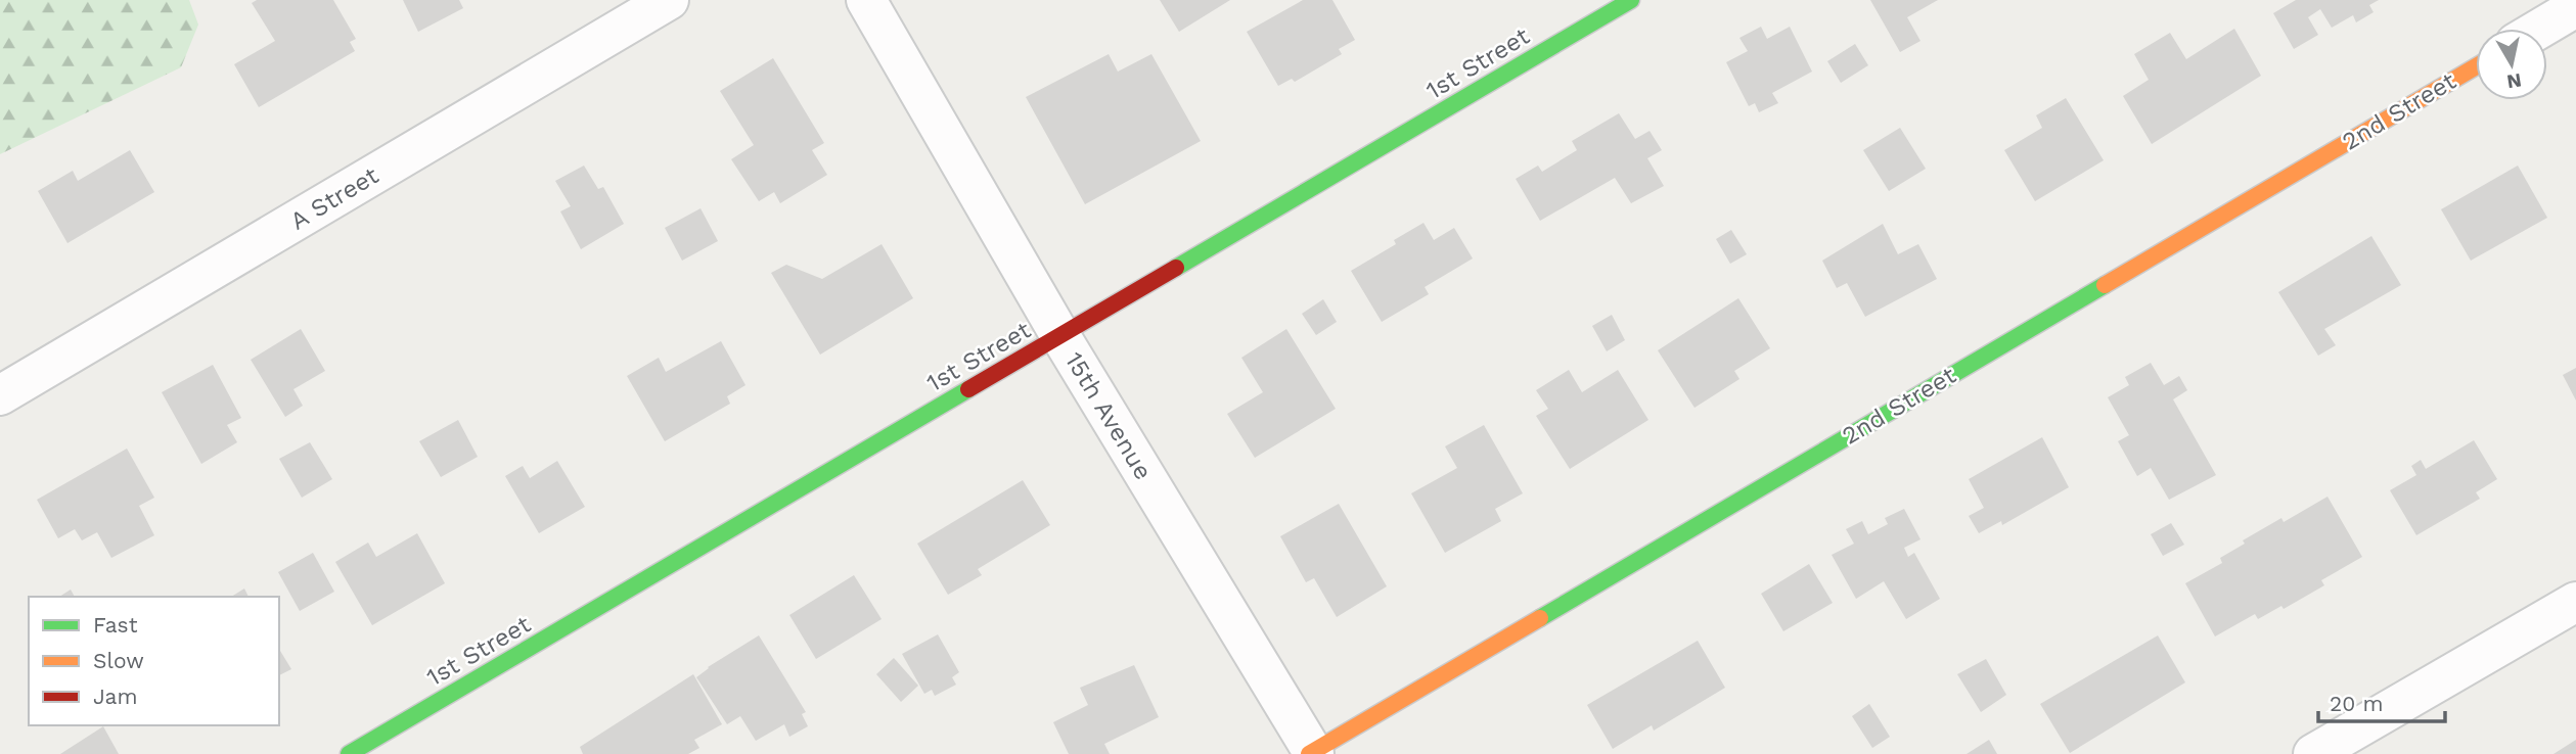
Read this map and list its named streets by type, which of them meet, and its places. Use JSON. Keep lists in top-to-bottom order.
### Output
{
  "streets": {
    "street": [
      "1st Street",
      "2nd Street",
      "A Street",
      "15th Avenue"
    ]
  },
  "crossings": [
    ["1st Street", "15th Avenue"],
    ["2nd Street", "15th Avenue"]
  ],
  "legend": ["Fast", "Slow", "Jam"],
  "scale_bar": "20 m",
  "north": "bottom"
}
